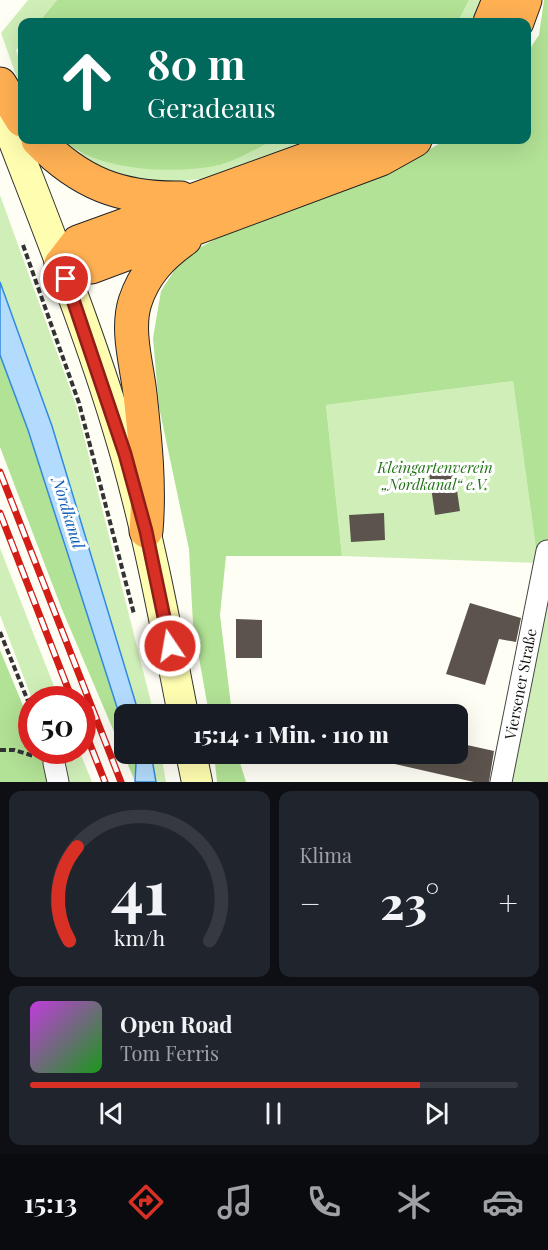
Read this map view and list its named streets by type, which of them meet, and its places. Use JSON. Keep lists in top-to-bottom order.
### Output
{
  "streets": {
    "street": ["Viersener Straße"]
  },
  "water": ["Nordkanal"],
  "parks": ["Kleingartenverein „Nordkanal“ e.V."],
  "page": {
    "turn": ["80 m", "Geradeaus"],
    "limit": "50",
    "trip": "15:14 · 1 Min. · 110 m",
    "tile": "Klima",
    "heat": ["−", "23°", "+"],
    "song": ["Open Road", "Tom Ferris"],
    "tabs": "15:13",
    "gauge": ["41", "km/h"]
  }
}
